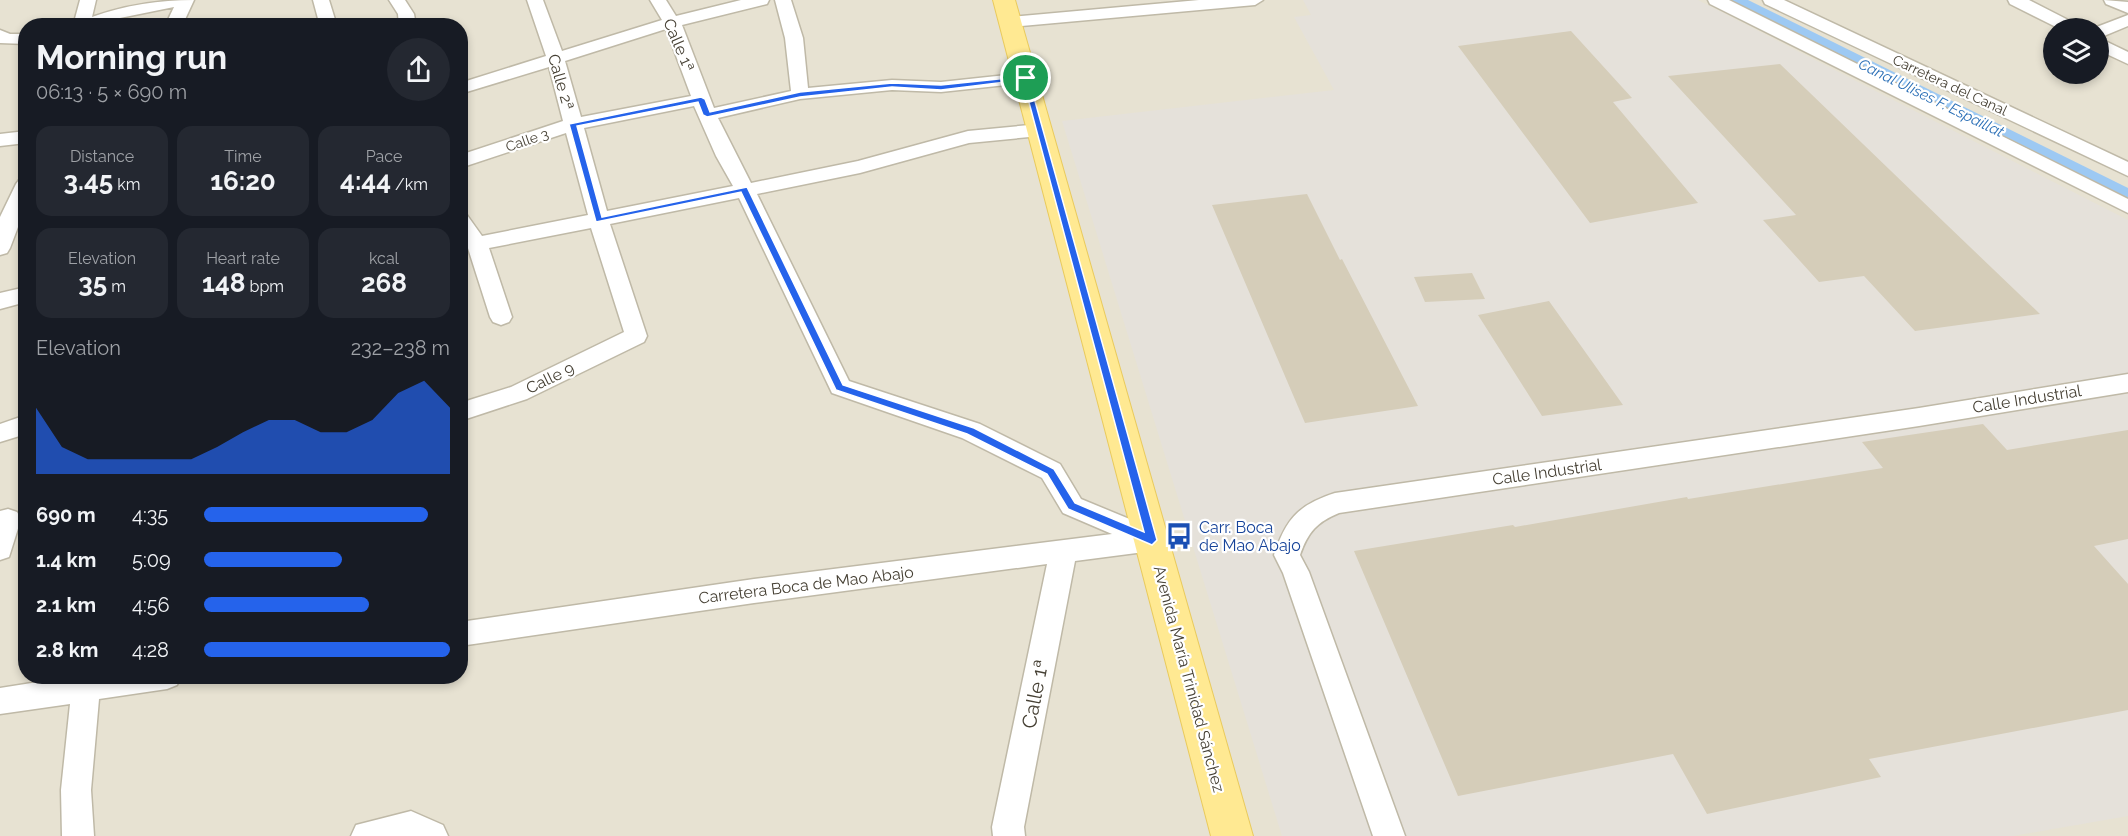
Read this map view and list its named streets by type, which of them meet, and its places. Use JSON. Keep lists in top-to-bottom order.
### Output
{
  "streets": {
    "main road": ["Avenida María Trinidad Sánchez"],
    "street": [
      "Calle 1ª",
      "Calle 2ª",
      "Carretera del Canal",
      "Calle 3",
      "Calle 9",
      "Calle Industrial",
      "Carretera Boca de Mao Abajo"
    ]
  },
  "crossings": [
    ["Calle 1ª", "Calle 3"],
    ["Calle 1ª", "Carretera Boca de Mao Abajo"],
    ["Calle 1ª", "Avenida María Trinidad Sánchez"],
    ["Calle 2ª", "Calle 3"],
    ["Calle 2ª", "Calle 9"],
    ["Calle 3", "Avenida María Trinidad Sánchez"],
    ["Carretera Boca de Mao Abajo", "Avenida María Trinidad Sánchez"]
  ],
  "water": ["Canal Ulises F. Espaillat"],
  "places": {
    "bus stop": ["Carr. Boca de Mao Abajo"]
  },
  "page": {
    "heading": ["Morning run", "06:13 · 5 × 690 m"],
    "stats": [
      ["Distance", "3.45 km"],
      ["Time", "16:20"],
      ["Pace", "4:44 /km"],
      ["Elevation", "35 m"],
      ["Heart rate", "148 bpm"],
      ["kcal", "268"]
    ],
    "chart": ["Elevation", "232–238 m"],
    "list": [
      {
        "name": "690 m",
        "note": "4:35"
      },
      {
        "name": "1.4 km",
        "note": "5:09"
      },
      {
        "name": "2.1 km",
        "note": "4:56"
      },
      {
        "name": "2.8 km",
        "note": "4:28"
      }
    ]
  }
}
